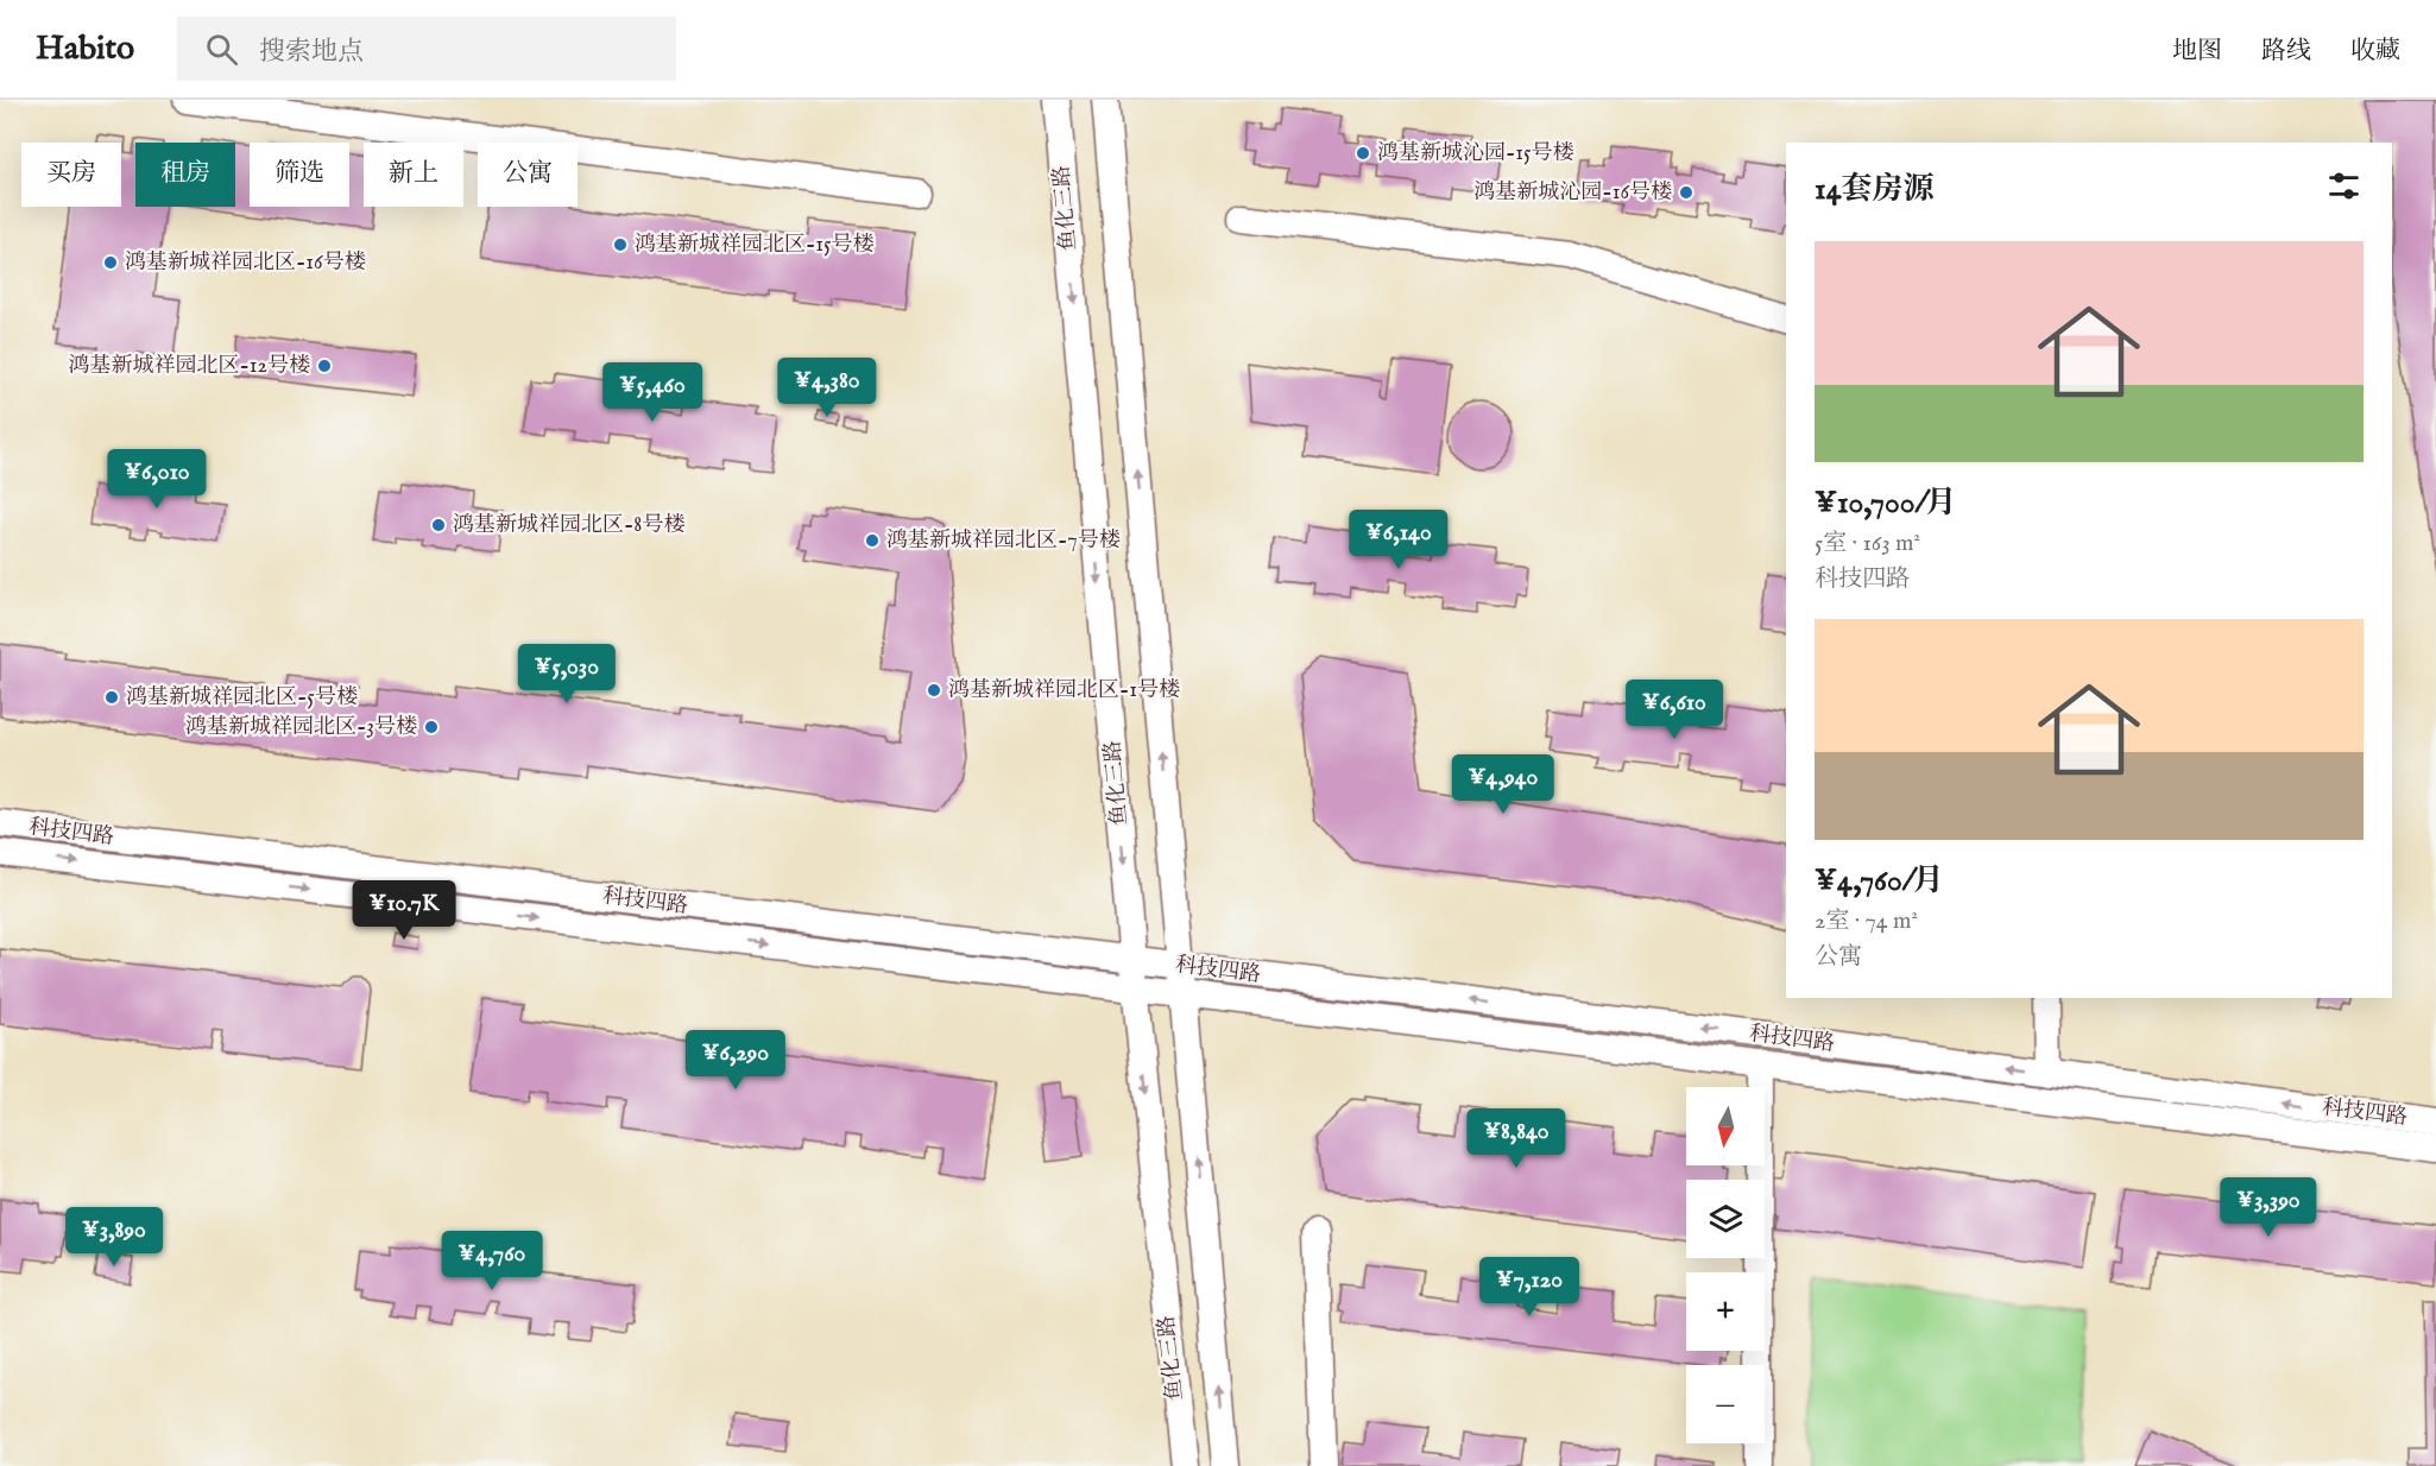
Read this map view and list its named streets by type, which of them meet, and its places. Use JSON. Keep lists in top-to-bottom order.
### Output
{
  "streets": {
    "street": ["鱼化三路", "科技四路"]
  },
  "crossings": [
    ["鱼化三路", "科技四路"]
  ],
  "places": [
    "鸿基新城沁园-15号楼",
    "鸿基新城沁园-16号楼",
    "鸿基新城祥园北区-15号楼",
    "鸿基新城祥园北区-16号楼",
    "鸿基新城祥园北区-12号楼",
    "鸿基新城祥园北区-8号楼",
    "鸿基新城祥园北区-7号楼",
    "鸿基新城祥园北区-1号楼",
    "鸿基新城祥园北区-5号楼",
    "鸿基新城祥园北区-3号楼"
  ],
  "north": "bottom",
  "page": {
    "header": "Habito",
    "search": "搜索地点",
    "nav": ["地图", "路线", "收藏"],
    "chip": [
      "买房",
      "租房",
      "筛选",
      "新上",
      "公寓"
    ],
    "heading": "14套房源",
    "list": [
      {
        "name": "¥10,700/月",
        "note": "5室 · 163 m² · 科技四路"
      },
      {
        "name": "¥4,760/月",
        "note": "2室 · 74 m² · 公寓"
      }
    ],
    "price": [
      "¥4,380",
      "¥5,460",
      "¥6,010",
      "¥6,140",
      "¥5,030",
      "¥6,610",
      "¥4,940",
      "¥10.7K",
      "¥6,290",
      "¥8,840",
      "¥3,390",
      "¥3,890",
      "¥4,760",
      "¥7,120"
    ],
    "map_buttons": ["+", "−"]
  }
}
